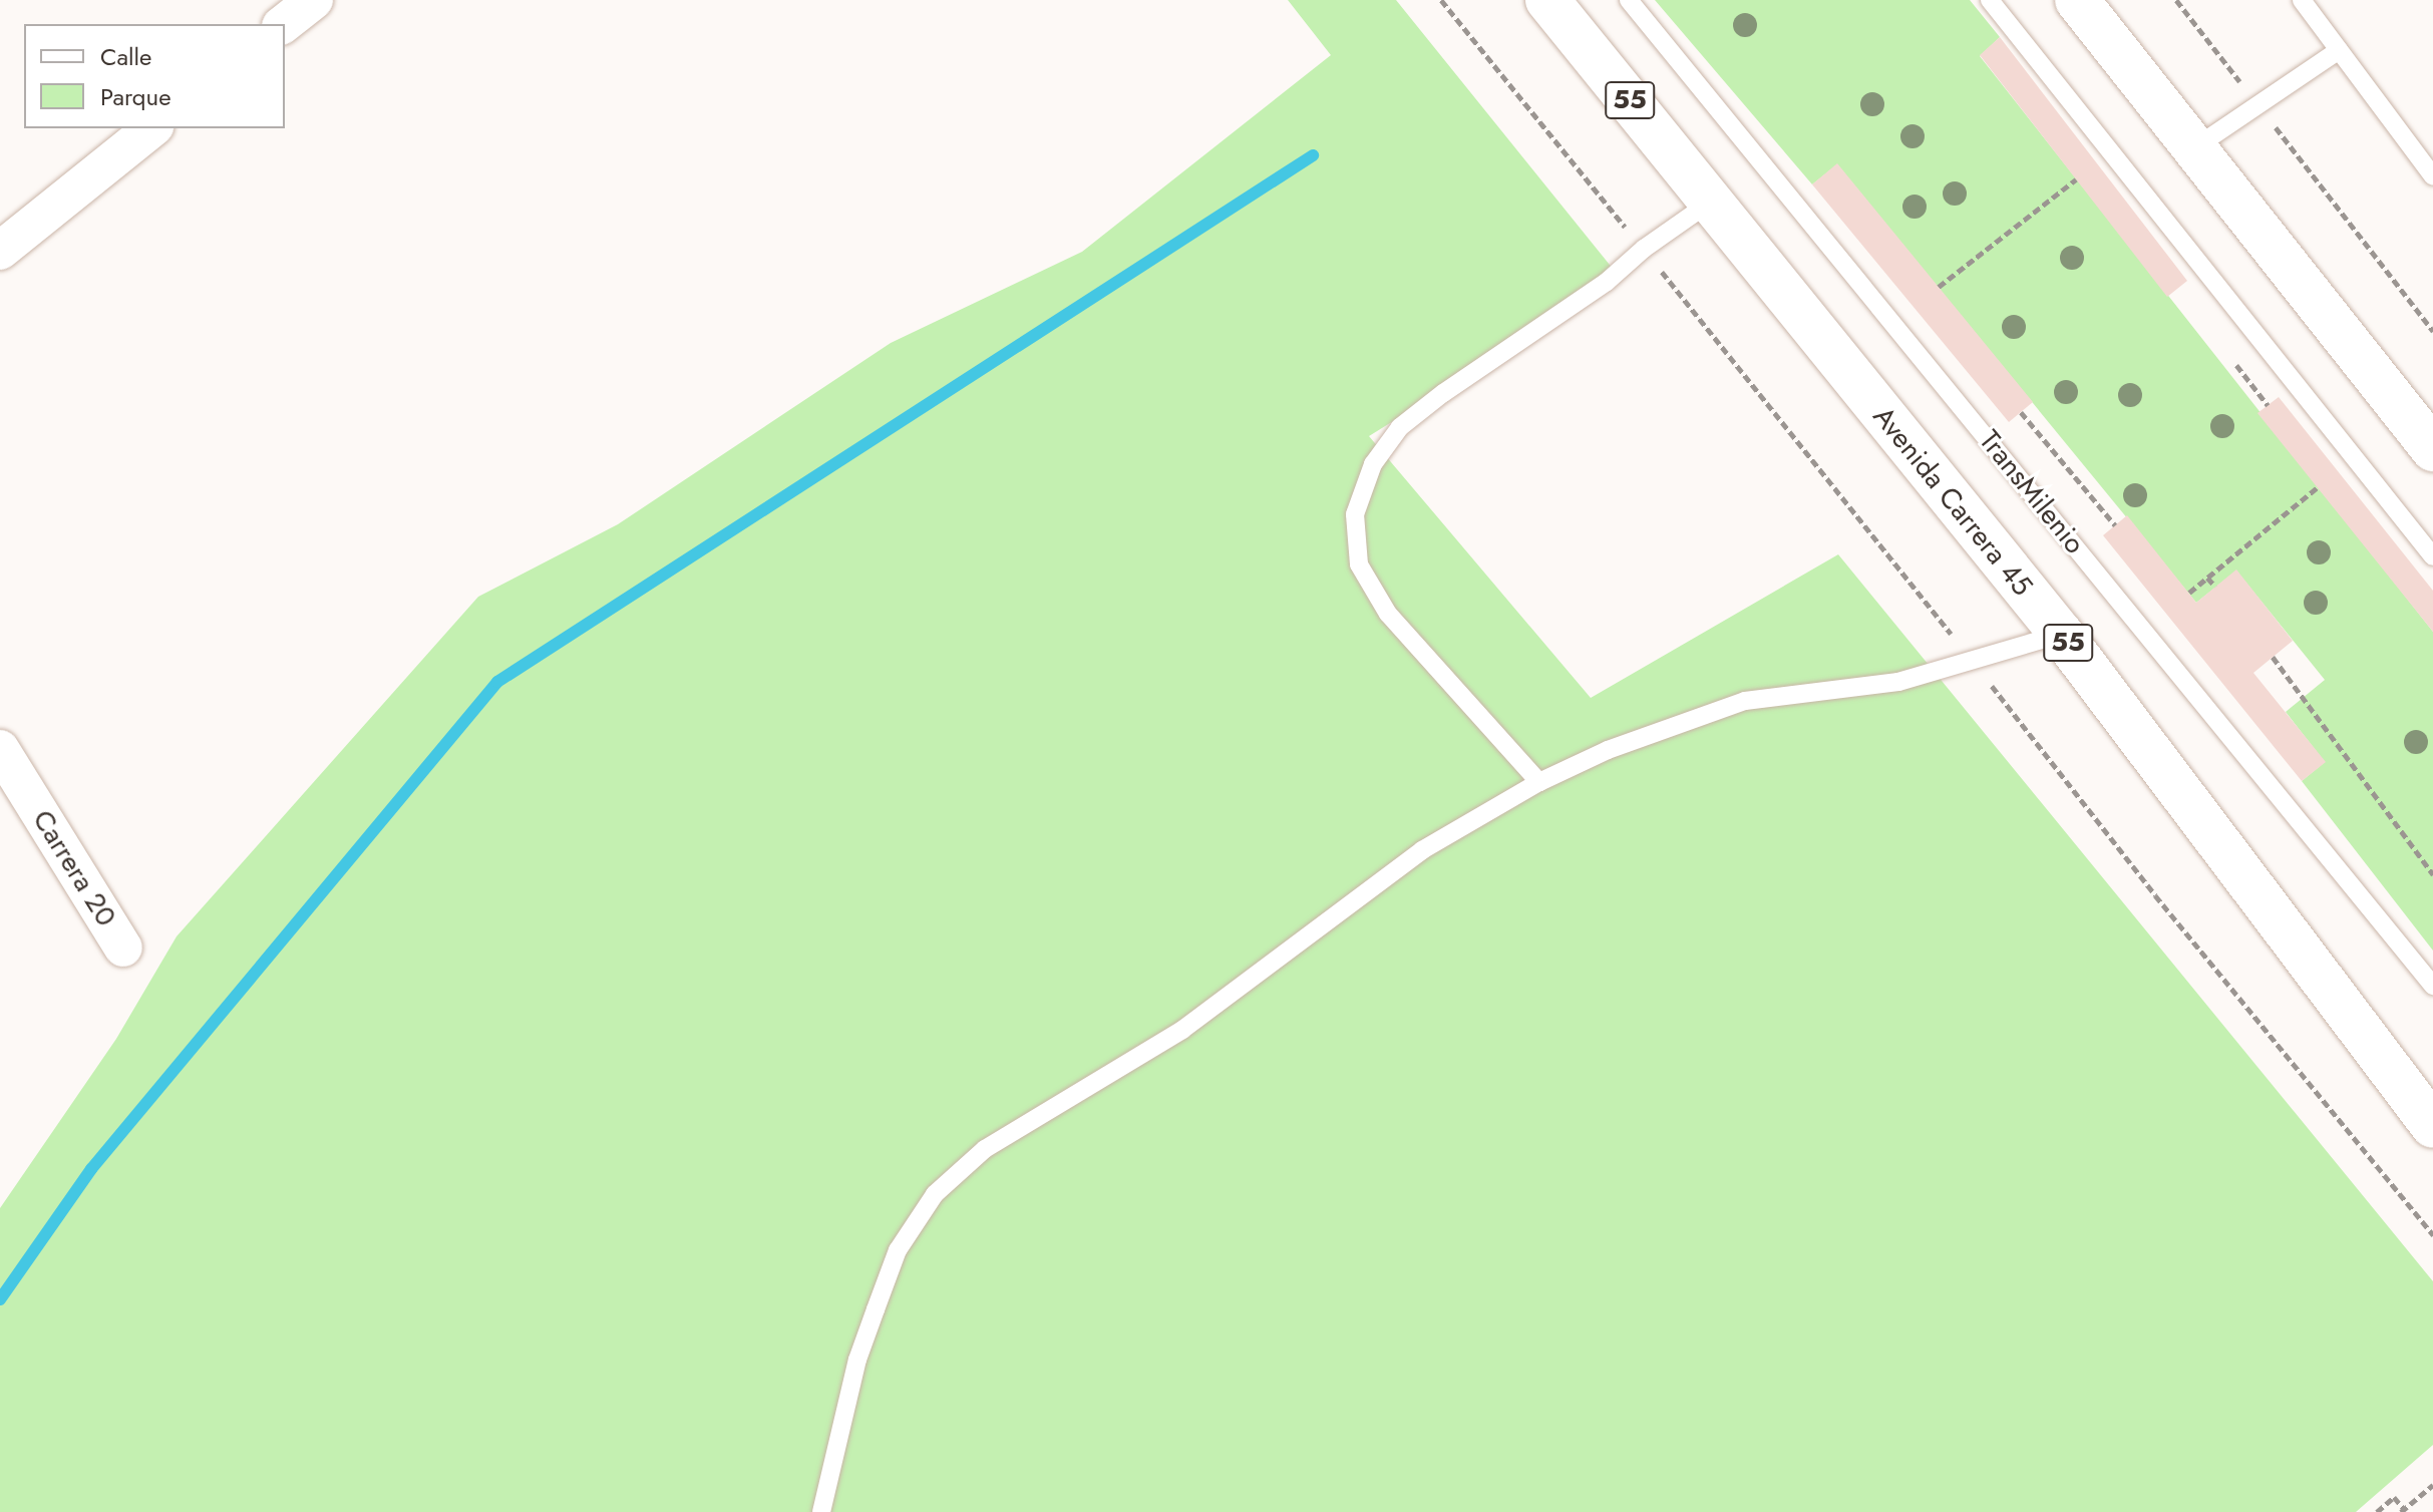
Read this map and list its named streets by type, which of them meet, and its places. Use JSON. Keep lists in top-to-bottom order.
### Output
{
  "streets": {
    "highway": ["55", "Avenida Carrera 45"],
    "street": ["Carrera 20"],
    "lane": ["TransMilenio"]
  },
  "legend": ["Calle", "Parque"]
}
